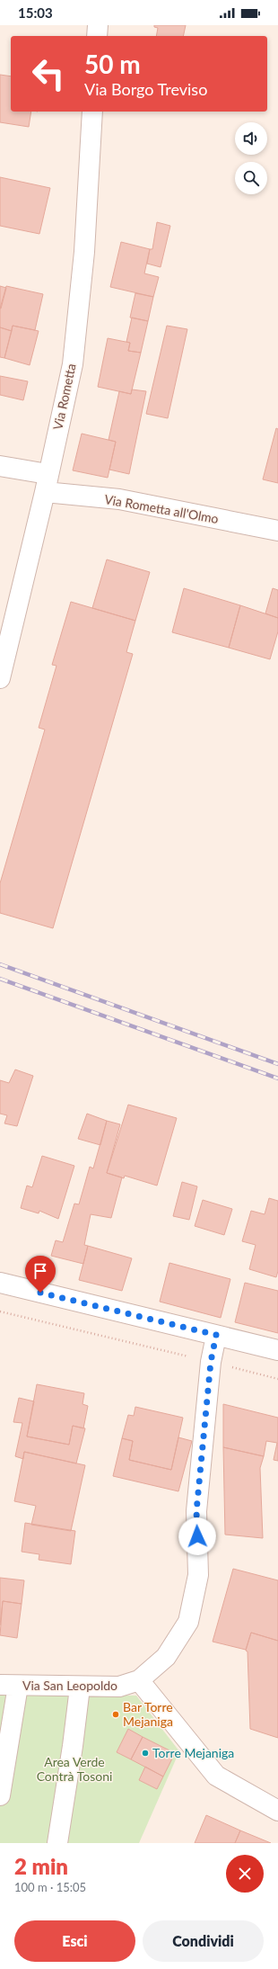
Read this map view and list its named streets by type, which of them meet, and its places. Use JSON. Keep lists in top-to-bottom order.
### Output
{
  "streets": {
    "street": ["Via Rometta", "Via Rometta all'Olmo", "Via San Leopoldo"]
  },
  "crossings": [
    ["Via Rometta", "Via Rometta all'Olmo"]
  ],
  "parks": ["Area Verde Contrà Tosoni"],
  "places": ["Bar Torre Mejaniga", "Torre Mejaniga"],
  "page": {
    "status": "15:03",
    "turn": ["50 m", "Via Borgo Treviso"],
    "heading": ["2 min", "100 m · 15:05"],
    "buttons": ["Esci", "Condividi"]
  }
}
